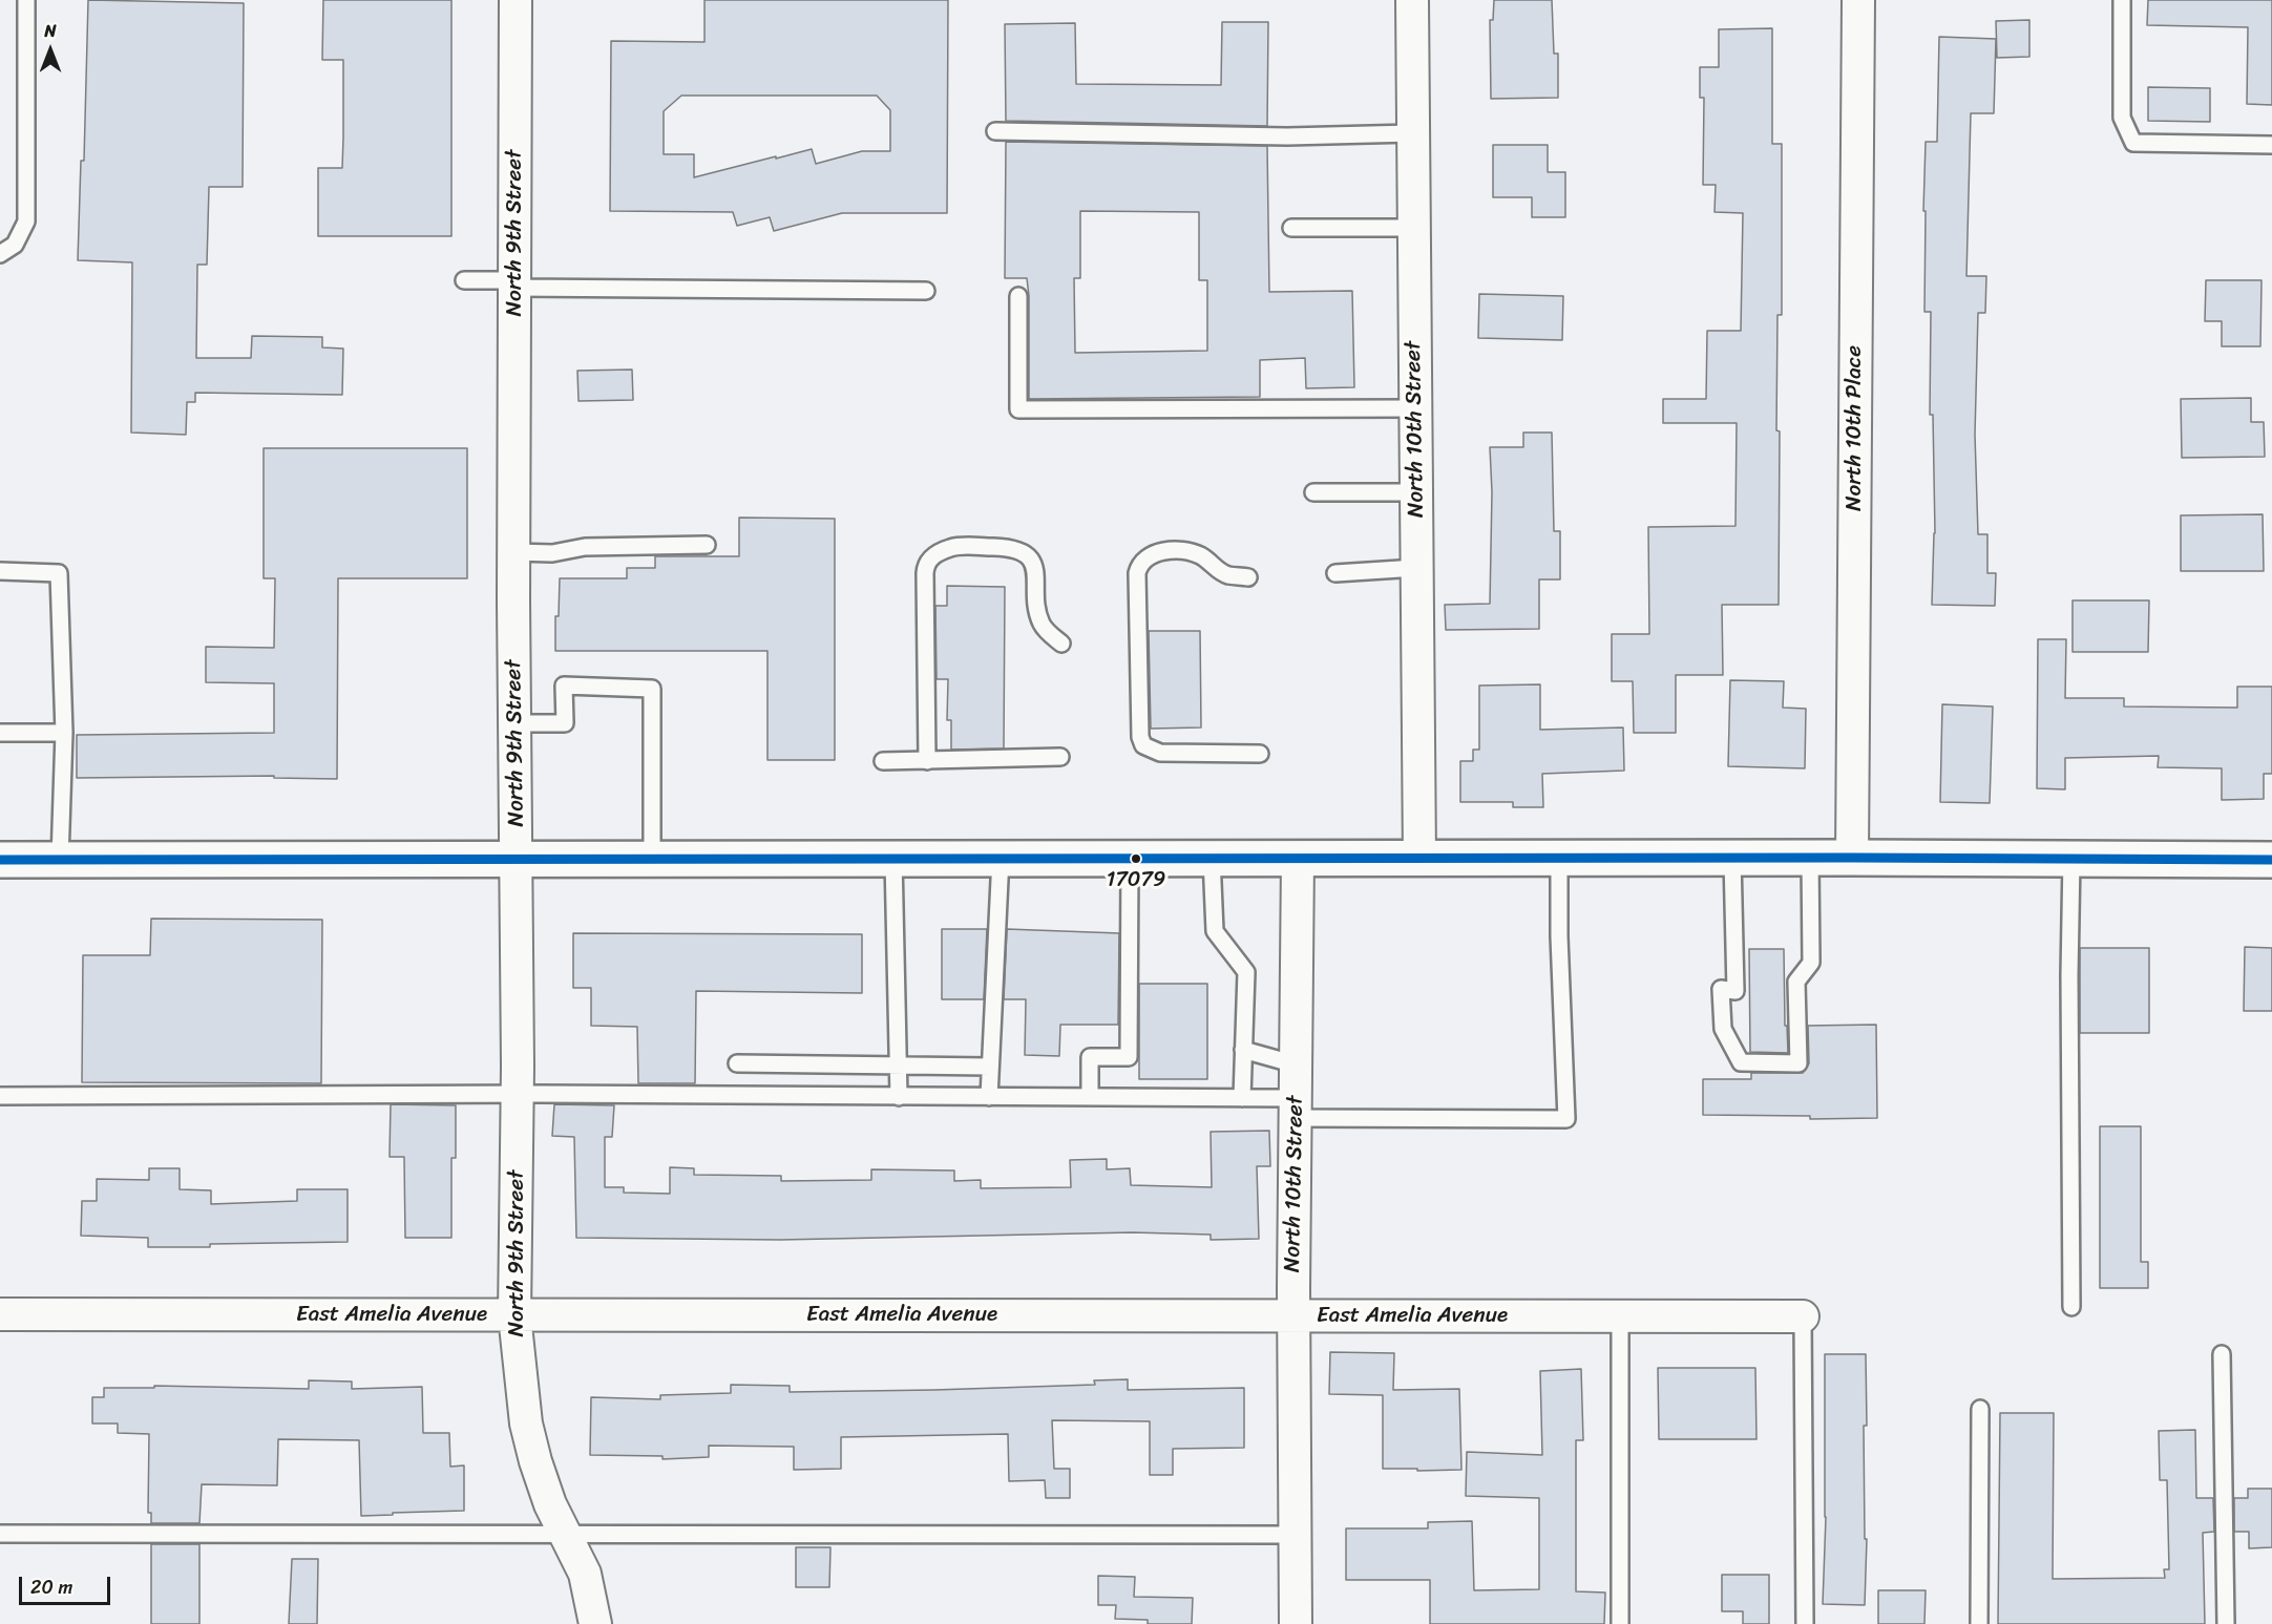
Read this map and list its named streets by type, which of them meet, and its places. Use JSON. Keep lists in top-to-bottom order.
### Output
{
  "streets": {
    "street": [
      "North 9th Street",
      "North 10th Place",
      "North 10th Street",
      "East Amelia Avenue"
    ]
  },
  "crossings": [
    ["North 9th Street", "East Amelia Avenue"],
    ["North 10th Street", "East Amelia Avenue"]
  ],
  "places": ["17079"],
  "scale_bar": "20 m",
  "north": "top"
}
